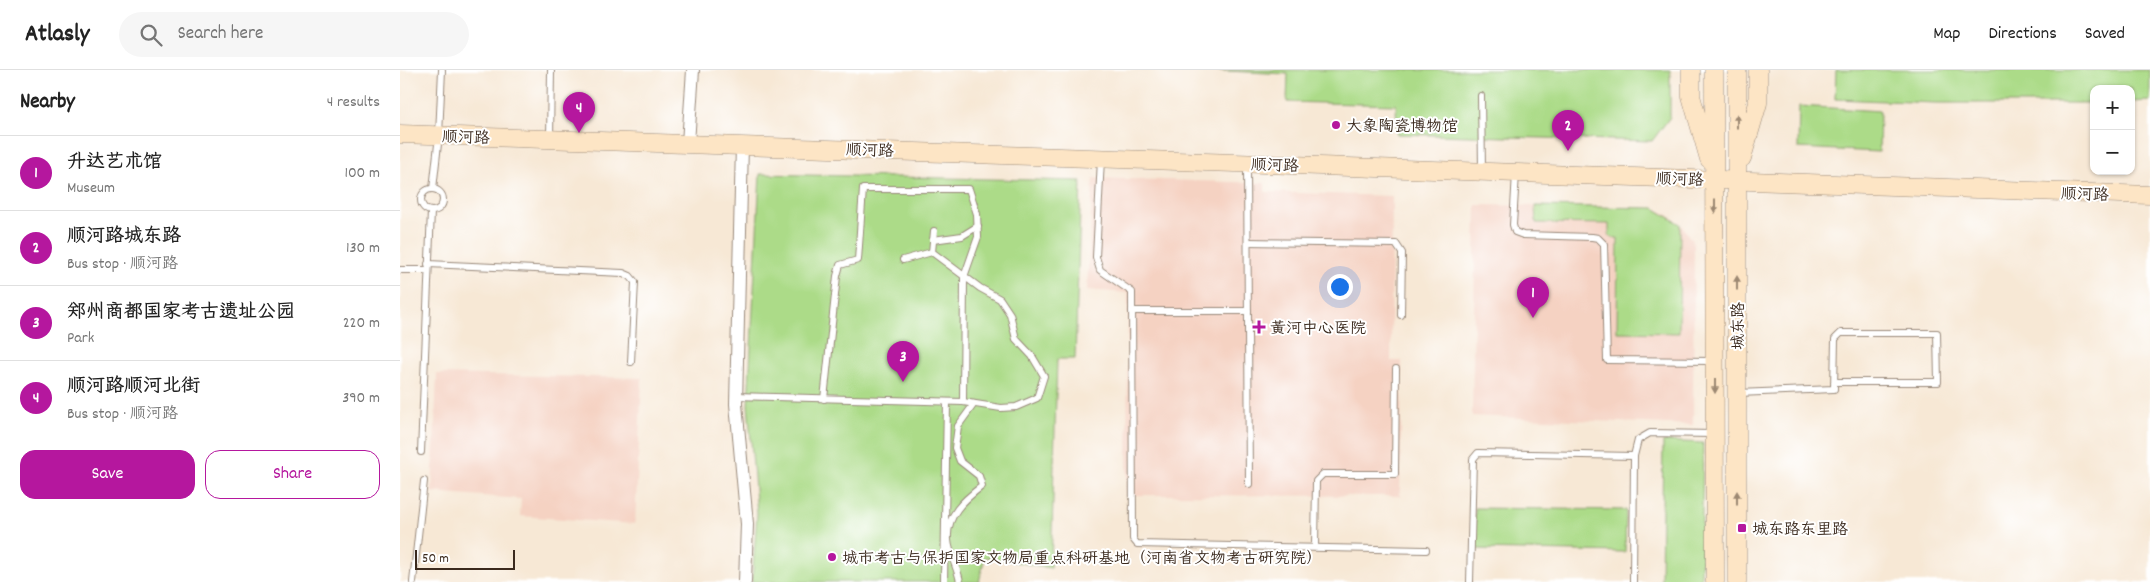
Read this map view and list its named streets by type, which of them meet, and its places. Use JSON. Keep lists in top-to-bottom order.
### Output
{
  "streets": {
    "street": ["顺河路", "城东路"]
  },
  "crossings": [
    ["顺河路", "城东路"]
  ],
  "places": {
    "other": ["大象陶瓷博物馆", "城市考古与保护国家文物局重点科研基地（河南省文物考古研究院）"],
    "health": ["黄河中心医院"],
    "transit": ["城东路东里路"]
  },
  "scale_bar": "50 m",
  "page": {
    "header": "Atlasly",
    "search": "Search here",
    "nav": ["Map", "Directions", "Saved"],
    "heading": ["Nearby", "4 results"],
    "map_buttons": ["+", "−"],
    "pins": [
      "4",
      "2",
      "1",
      "3"
    ],
    "list": [
      {
        "mark": "1",
        "name": "升达艺术馆",
        "note": "Museum",
        "value": "100 m"
      },
      {
        "mark": "2",
        "name": "顺河路城东路",
        "note": "Bus stop · 顺河路",
        "value": "130 m"
      },
      {
        "mark": "3",
        "name": "郑州商都国家考古遗址公园",
        "note": "Park",
        "value": "220 m"
      },
      {
        "mark": "4",
        "name": "顺河路顺河北街",
        "note": "Bus stop · 顺河路",
        "value": "390 m"
      }
    ],
    "buttons": ["Save", "Share"],
    "scale": "50 m"
  }
}
